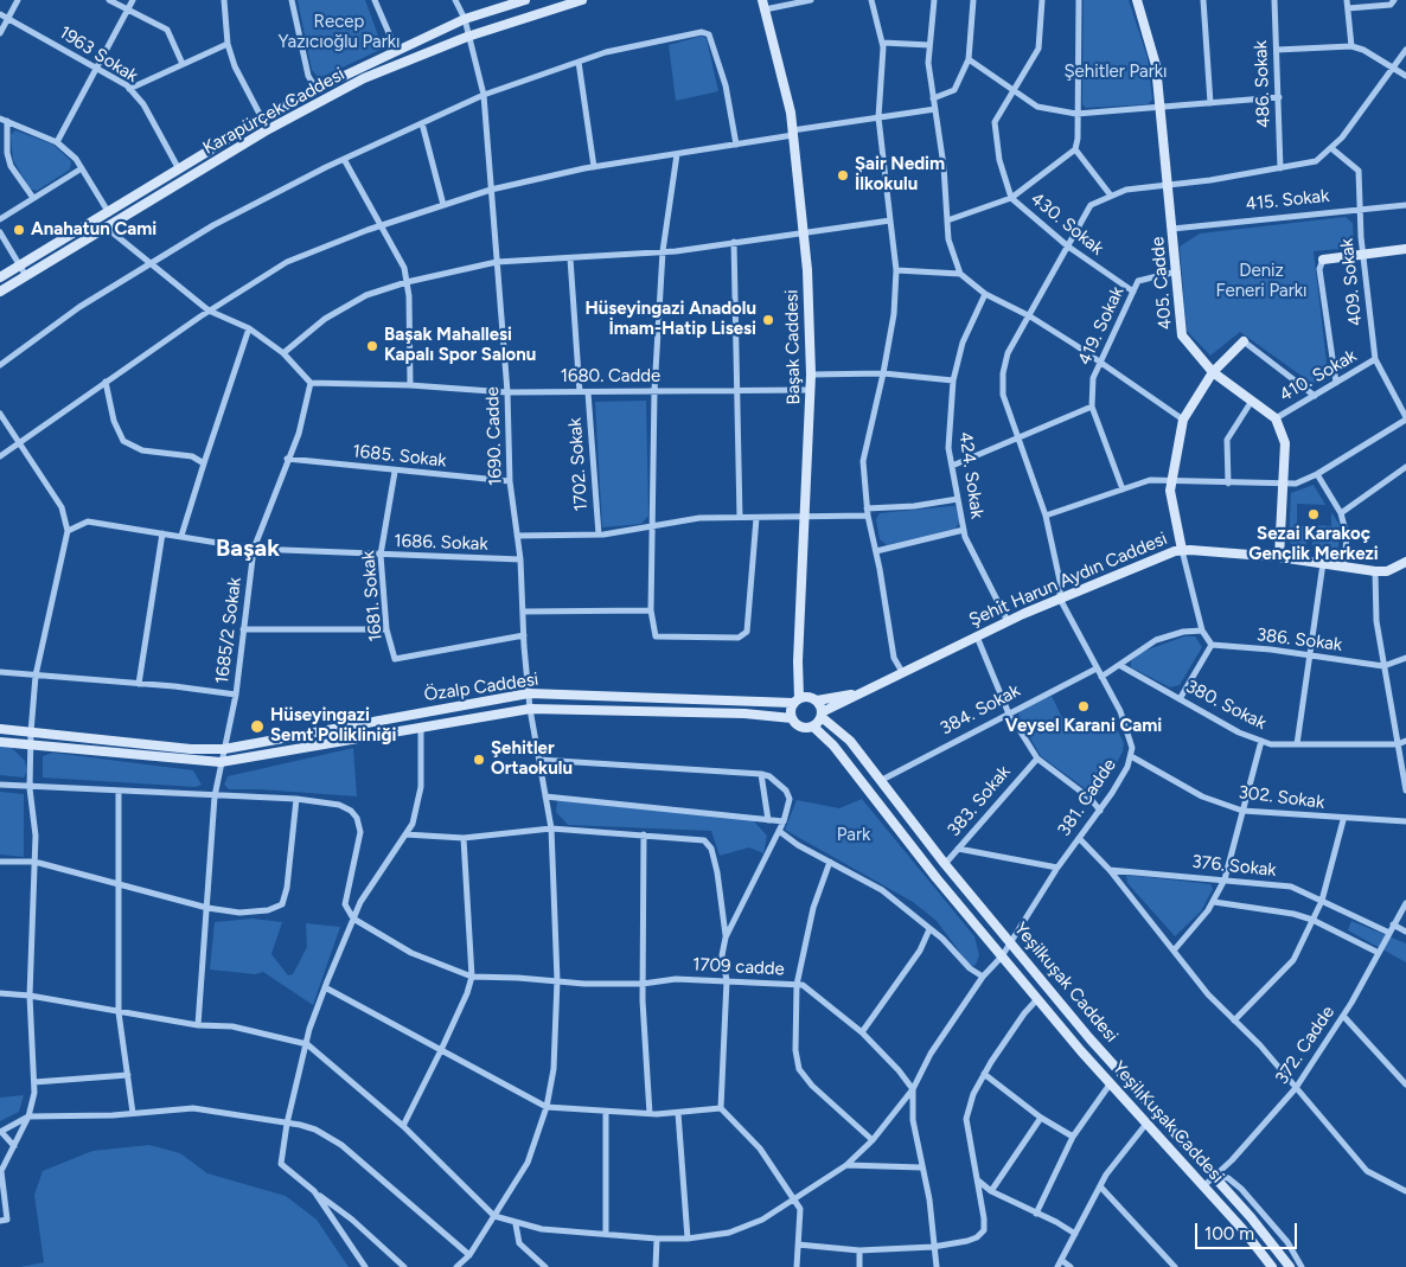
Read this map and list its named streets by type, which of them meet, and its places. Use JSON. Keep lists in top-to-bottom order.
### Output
{
  "streets": {
    "main road": [
      "Karapürçek Caddesi",
      "405. Cadde",
      "Başak Caddesi",
      "Şehit Harun Aydın Caddesi",
      "Özalp Caddesi",
      "Yeşilkuşak Caddesi",
      "Yeşil Kuşak Caddesi"
    ],
    "street": [
      "1963 Sokak",
      "486. Sokak",
      "415. Sokak",
      "430. Sokak",
      "409. Sokak",
      "419. Sokak",
      "410. Sokak",
      "1680. Cadde",
      "1690. Cadde",
      "1685. Sokak",
      "1702. Sokak",
      "424. Sokak",
      "1686. Sokak",
      "1681. Sokak",
      "1685/2 Sokak",
      "386. Sokak",
      "380. Sokak",
      "384. Sokak",
      "381. Cadde",
      "302. Sokak",
      "383. Sokak",
      "376. Sokak",
      "1709 cadde",
      "372. Cadde"
    ]
  },
  "crossings": [
    ["1963 Sokak", "Karapürçek Caddesi"],
    ["Karapürçek Caddesi", "1690. Cadde"],
    ["415. Sokak", "409. Sokak"],
    ["415. Sokak", "405. Cadde"],
    ["430. Sokak", "419. Sokak"],
    ["409. Sokak", "410. Sokak"],
    ["405. Cadde", "419. Sokak"],
    ["405. Cadde", "410. Sokak"],
    ["Başak Caddesi", "1680. Cadde"],
    ["Başak Caddesi", "Şehit Harun Aydın Caddesi"],
    ["Başak Caddesi", "Özalp Caddesi"],
    ["Başak Caddesi", "Yeşilkuşak Caddesi"],
    ["Başak Caddesi", "Yeşil Kuşak Caddesi"],
    ["1680. Cadde", "1690. Cadde"],
    ["1680. Cadde", "1702. Sokak"],
    ["1680. Cadde", "1685/2 Sokak"],
    ["1690. Cadde", "1685. Sokak"],
    ["1690. Cadde", "1686. Sokak"],
    ["1690. Cadde", "1681. Sokak"],
    ["1690. Cadde", "Özalp Caddesi"],
    ["1690. Cadde", "1709 cadde"],
    ["1685. Sokak", "1681. Sokak"],
    ["1685. Sokak", "1685/2 Sokak"],
    ["424. Sokak", "Şehit Harun Aydın Caddesi"],
    ["1686. Sokak", "1681. Sokak"],
    ["1686. Sokak", "1685/2 Sokak"],
    ["Şehit Harun Aydın Caddesi", "Özalp Caddesi"],
    ["Şehit Harun Aydın Caddesi", "381. Cadde"],
    ["Şehit Harun Aydın Caddesi", "Yeşilkuşak Caddesi"],
    ["Şehit Harun Aydın Caddesi", "Yeşil Kuşak Caddesi"],
    ["1685/2 Sokak", "Özalp Caddesi"],
    ["Özalp Caddesi", "Yeşilkuşak Caddesi"],
    ["Özalp Caddesi", "Yeşil Kuşak Caddesi"],
    ["384. Sokak", "381. Cadde"],
    ["384. Sokak", "Yeşilkuşak Caddesi"],
    ["381. Cadde", "302. Sokak"],
    ["381. Cadde", "1709 cadde"],
    ["381. Cadde", "Yeşilkuşak Caddesi"],
    ["381. Cadde", "Yeşil Kuşak Caddesi"],
    ["383. Sokak", "Yeşilkuşak Caddesi"],
    ["376. Sokak", "372. Cadde"],
    ["Yeşilkuşak Caddesi", "372. Cadde"],
    ["Yeşilkuşak Caddesi", "Yeşil Kuşak Caddesi"],
    ["372. Cadde", "Yeşil Kuşak Caddesi"]
  ],
  "districts": ["Başak"],
  "parks": [
    "Recep Yazıcıoğlu Parkı",
    "Şehitler Parkı",
    "Deniz Feneri Parkı",
    "Park"
  ],
  "places": [
    "Şair Nedim İlkokulu",
    "Anahatun Cami",
    "Hüseyingazi Anadolu İmam-Hatip Lisesi",
    "Başak Mahallesi Kapalı Spor Salonu",
    "Sezai Karakoç Gençlik Merkezi",
    "Veysel Karani Cami",
    "Hüseyingazi Semt Polikliniği",
    "Şehitler Ortaokulu"
  ],
  "scale_bar": "100 m"
}
